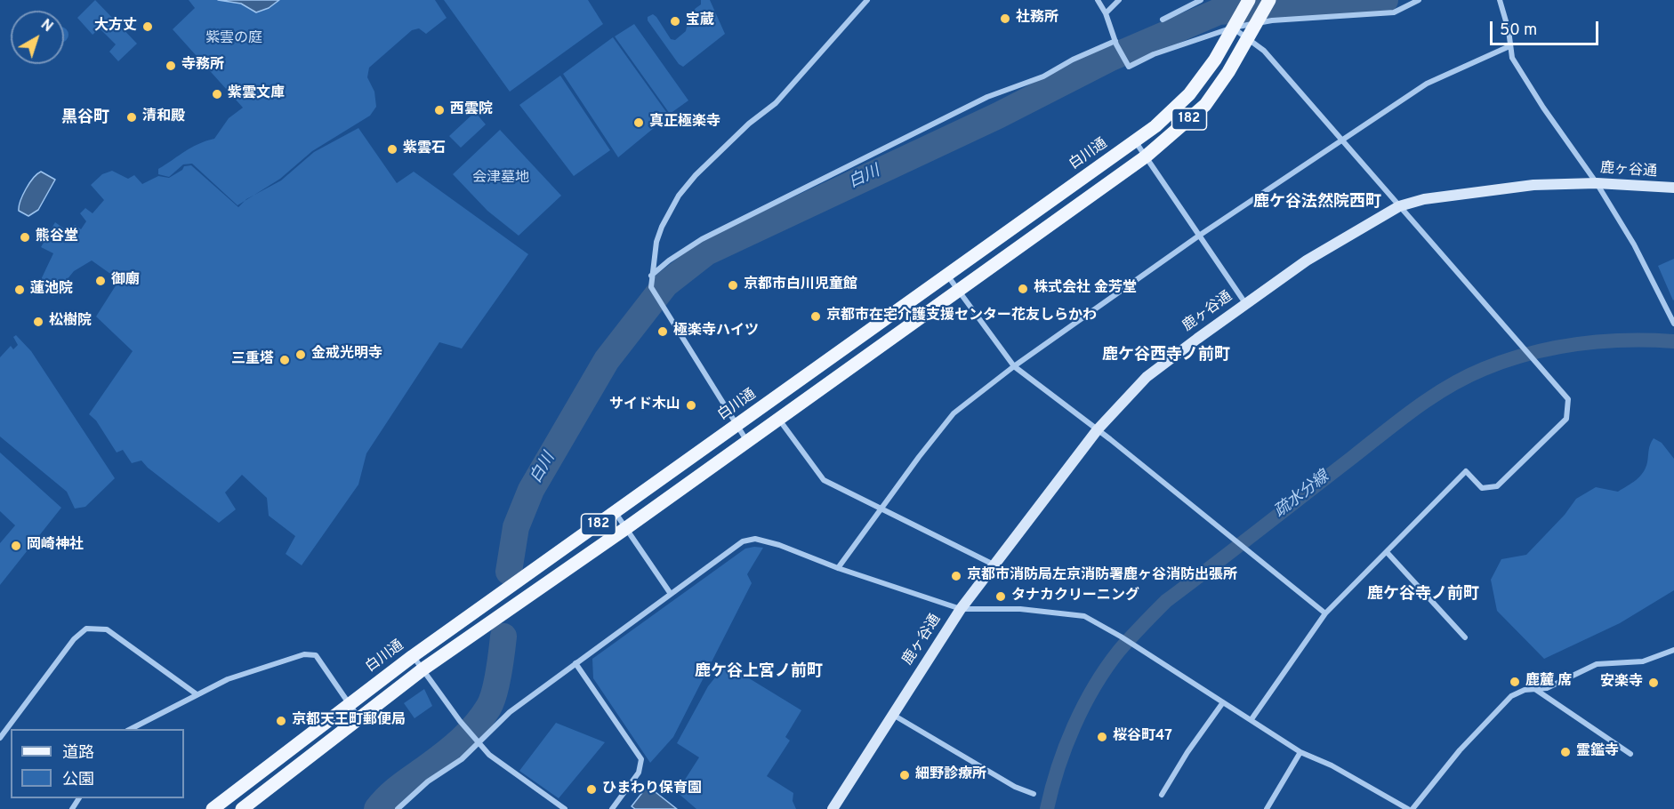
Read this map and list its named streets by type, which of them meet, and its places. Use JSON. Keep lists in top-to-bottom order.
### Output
{
  "streets": {
    "main road": ["182", "白川通"],
    "street": ["鹿ヶ谷通"]
  },
  "districts": [
    "黒谷町",
    "鹿ケ谷法然院西町",
    "鹿ケ谷西寺ノ前町",
    "鹿ケ谷寺ノ前町",
    "鹿ケ谷上宮ノ前町"
  ],
  "water": ["白川", "疏水分線"],
  "parks": ["紫雲の庭", "会津墓地"],
  "places": [
    "社務所",
    "宝蔵",
    "大方丈",
    "寺務所",
    "紫雲文庫",
    "西雲院",
    "清和殿",
    "真正極楽寺",
    "紫雲石",
    "熊谷堂",
    "御廟",
    "京都市白川児童館",
    "株式会社 金芳堂",
    "蓮池院",
    "京都市在宅介護支援センター花友しらかわ",
    "松樹院",
    "極楽寺ハイツ",
    "金戒光明寺",
    "三重塔",
    "サイド木山",
    "岡崎神社",
    "京都市消防局左京消防署鹿ヶ谷消防出張所",
    "タナカクリーニング",
    "鹿麓 席",
    "安楽寺",
    "京都天王町郵便局",
    "桜谷町47",
    "霊鑑寺",
    "細野診療所",
    "ひまわり保育園"
  ],
  "legend": ["道路", "公園"],
  "scale_bar": "50 m",
  "north": "top right"
}
